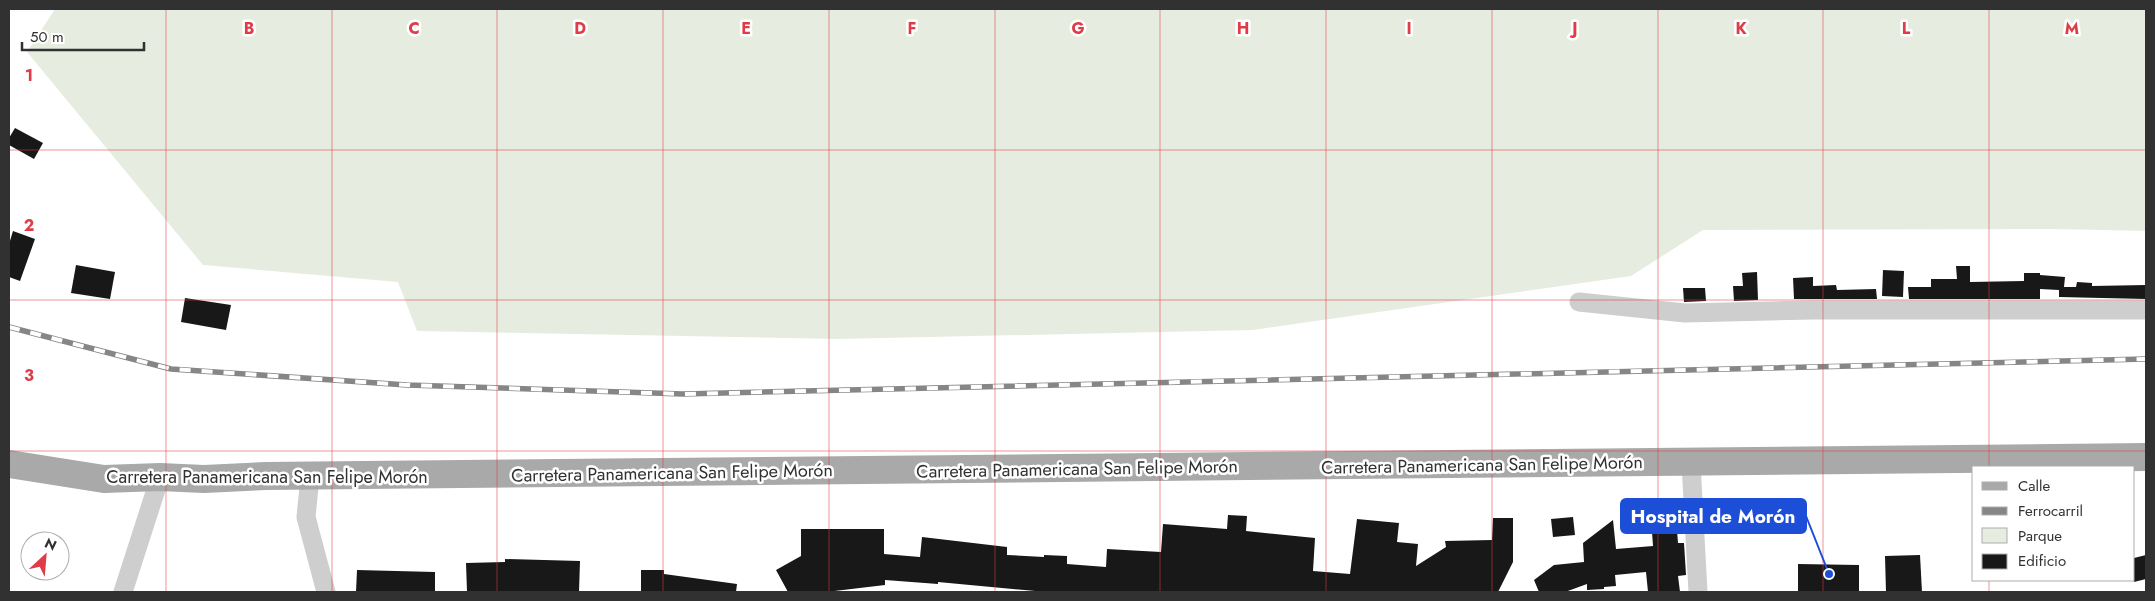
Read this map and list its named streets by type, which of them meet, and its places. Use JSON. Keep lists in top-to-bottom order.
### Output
{
  "streets": {
    "main road": ["Carretera Panamericana San Felipe Morón"]
  },
  "places": ["Hospital de Morón"],
  "legend": [
    "Calle",
    "Ferrocarril",
    "Parque",
    "Edificio"
  ],
  "scale_bar": "50 m",
  "north": "top right",
  "grid": {
    "columns": [
      "B",
      "C",
      "D",
      "E",
      "F",
      "G",
      "H",
      "I",
      "J",
      "K",
      "L",
      "M"
    ],
    "rows": ["1", "2", "3"]
  }
}
